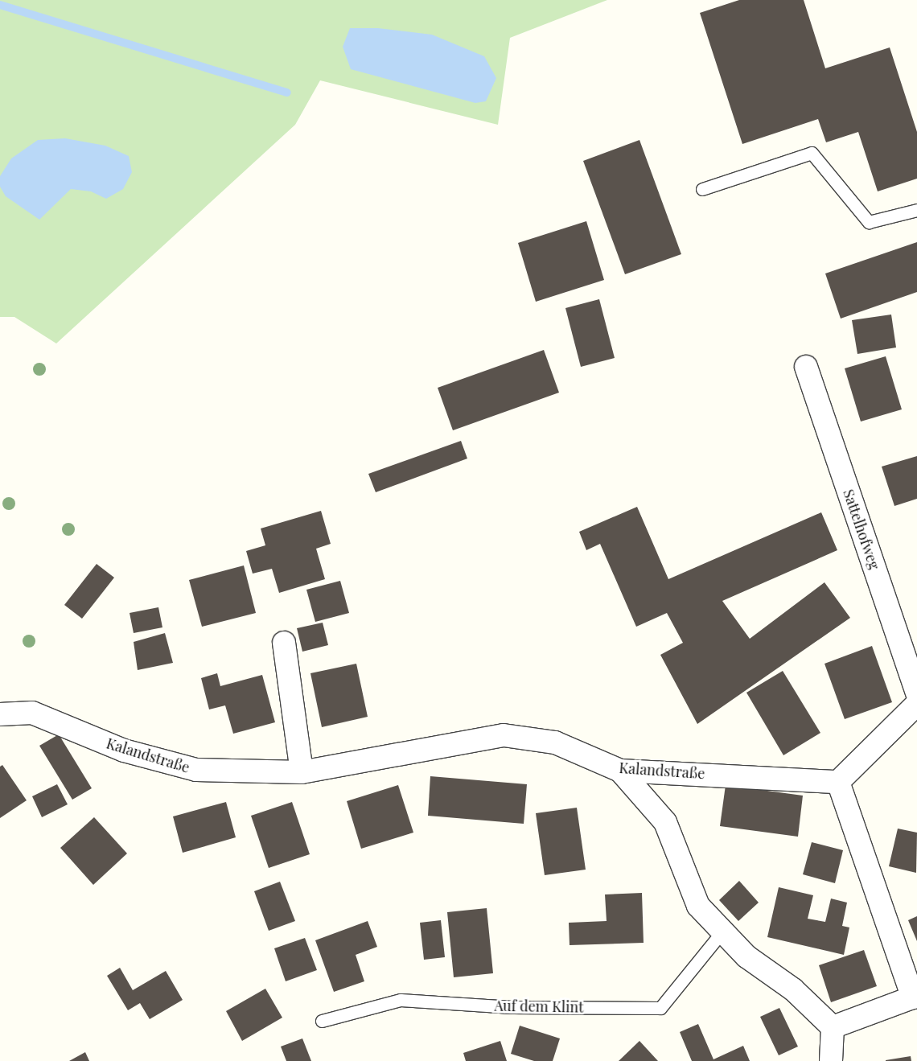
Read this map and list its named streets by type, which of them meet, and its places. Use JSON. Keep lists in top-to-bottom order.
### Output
{
  "streets": {
    "street": ["Sattelhofweg", "Kalandstraße"],
    "lane": ["Auf dem Klint"]
  }
}
